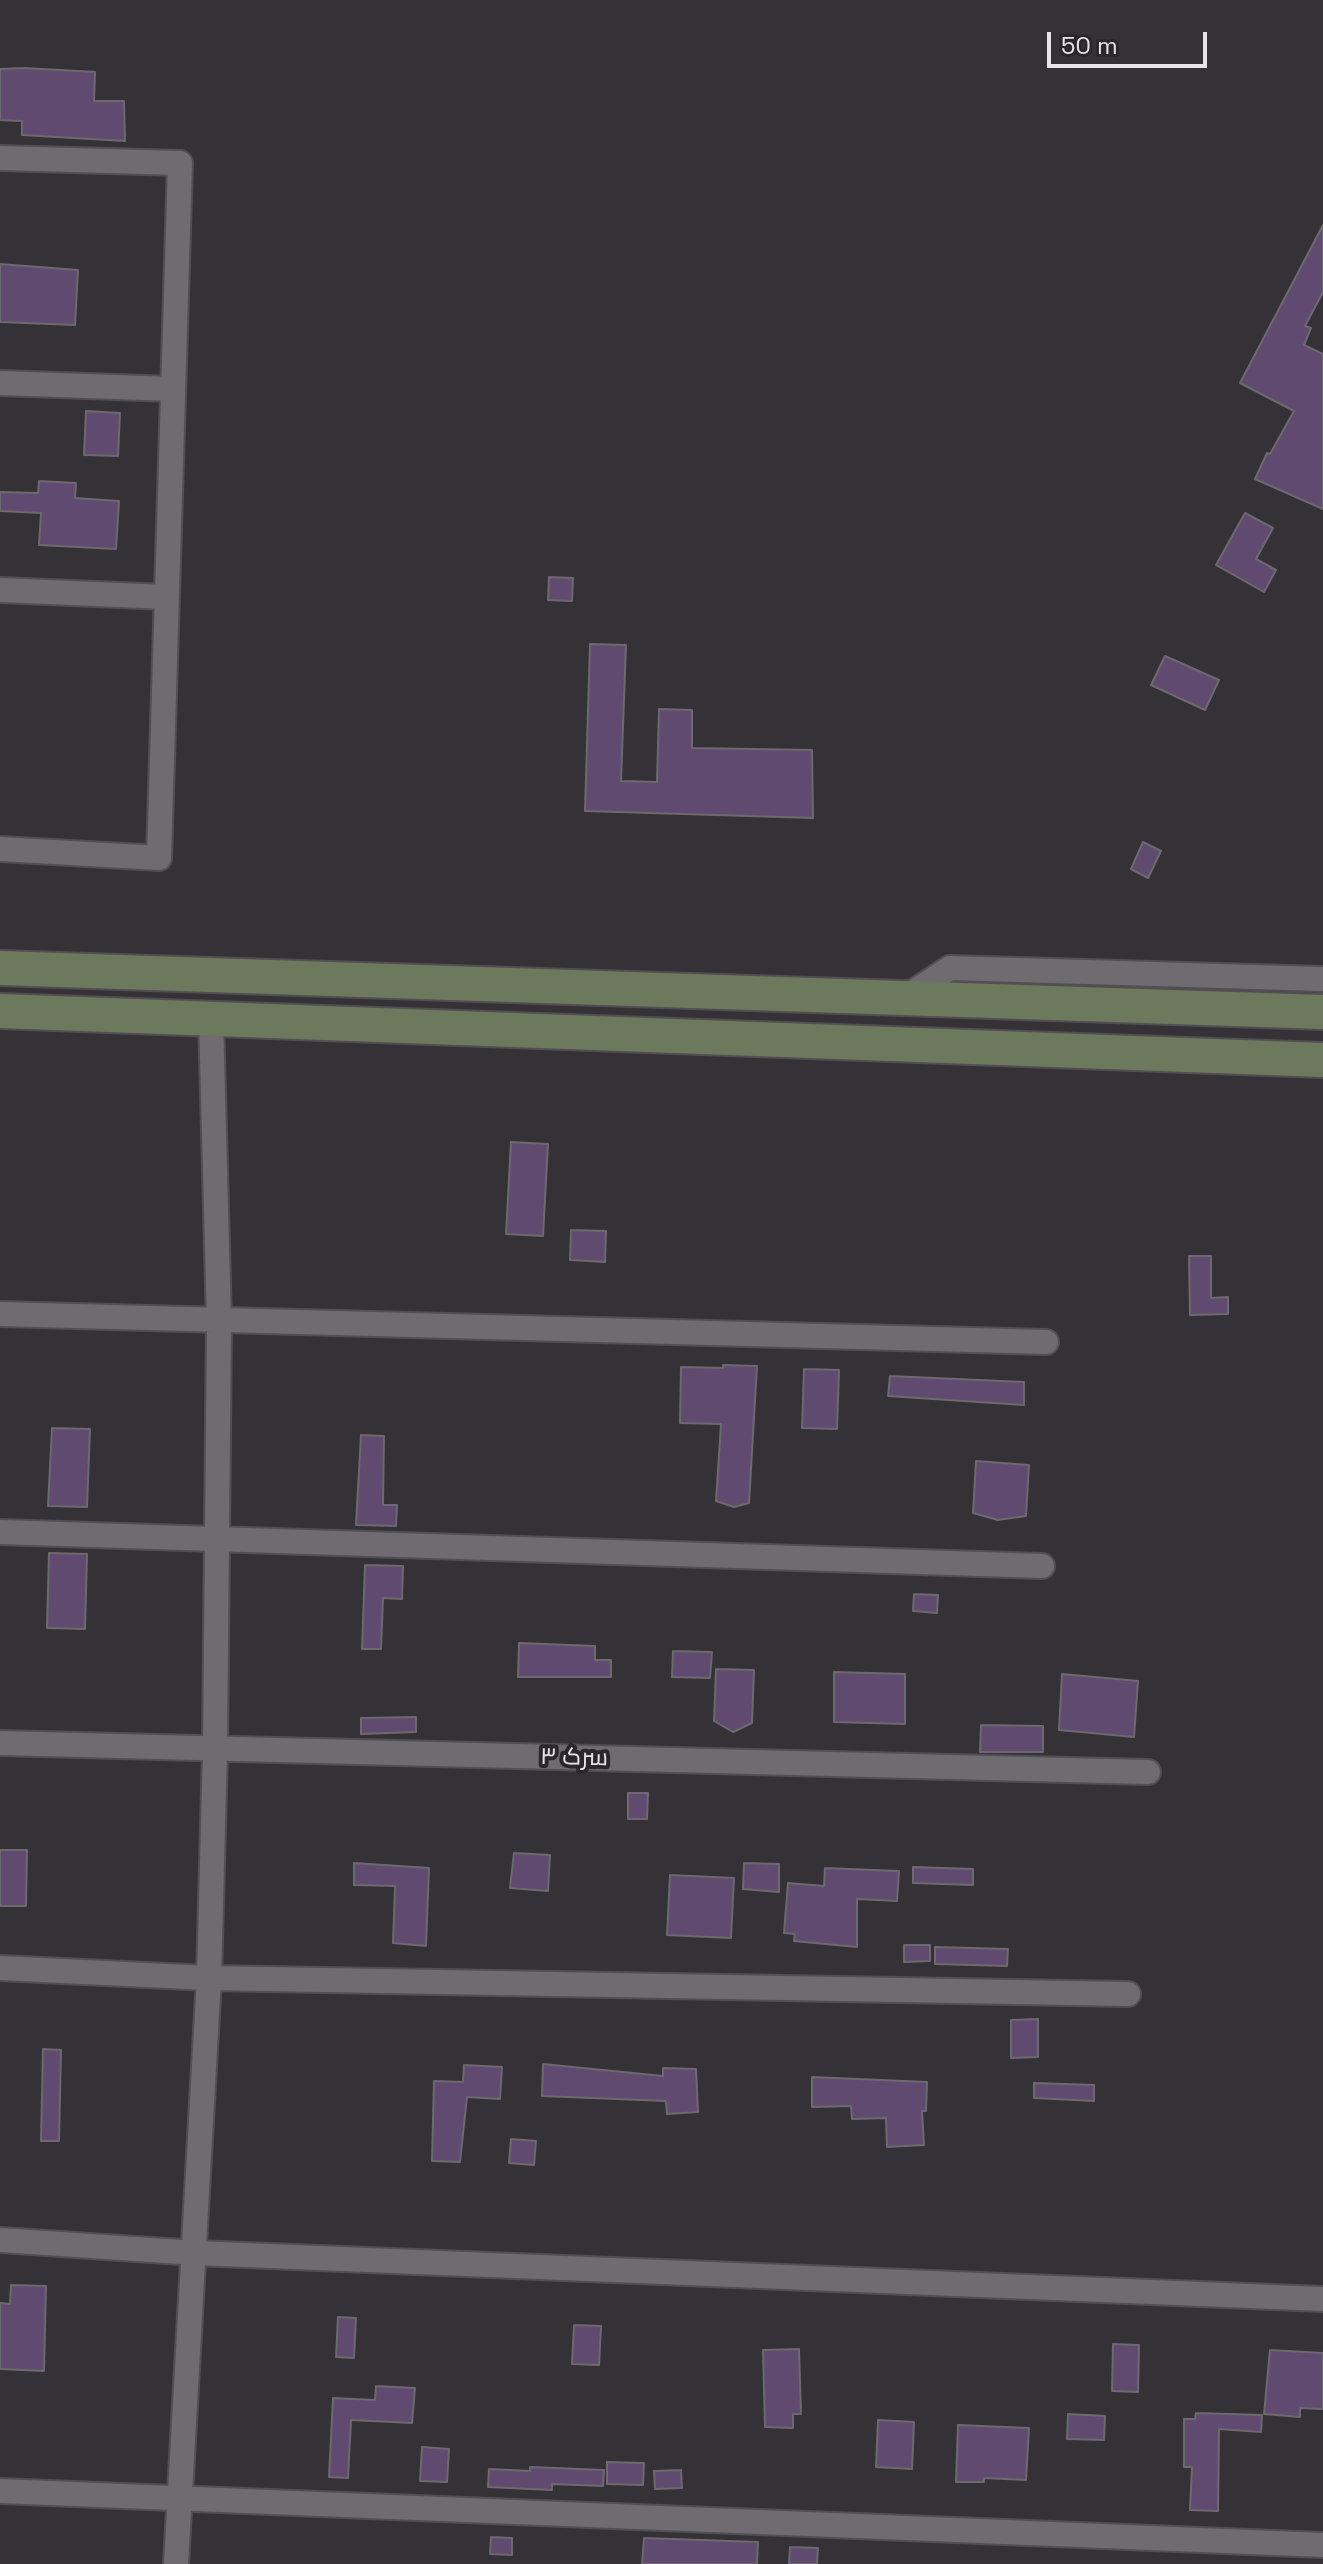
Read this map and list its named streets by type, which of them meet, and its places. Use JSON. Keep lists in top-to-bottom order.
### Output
{
  "streets": {
    "street": ["سرک ۳"]
  },
  "scale_bar": "50 m"
}
